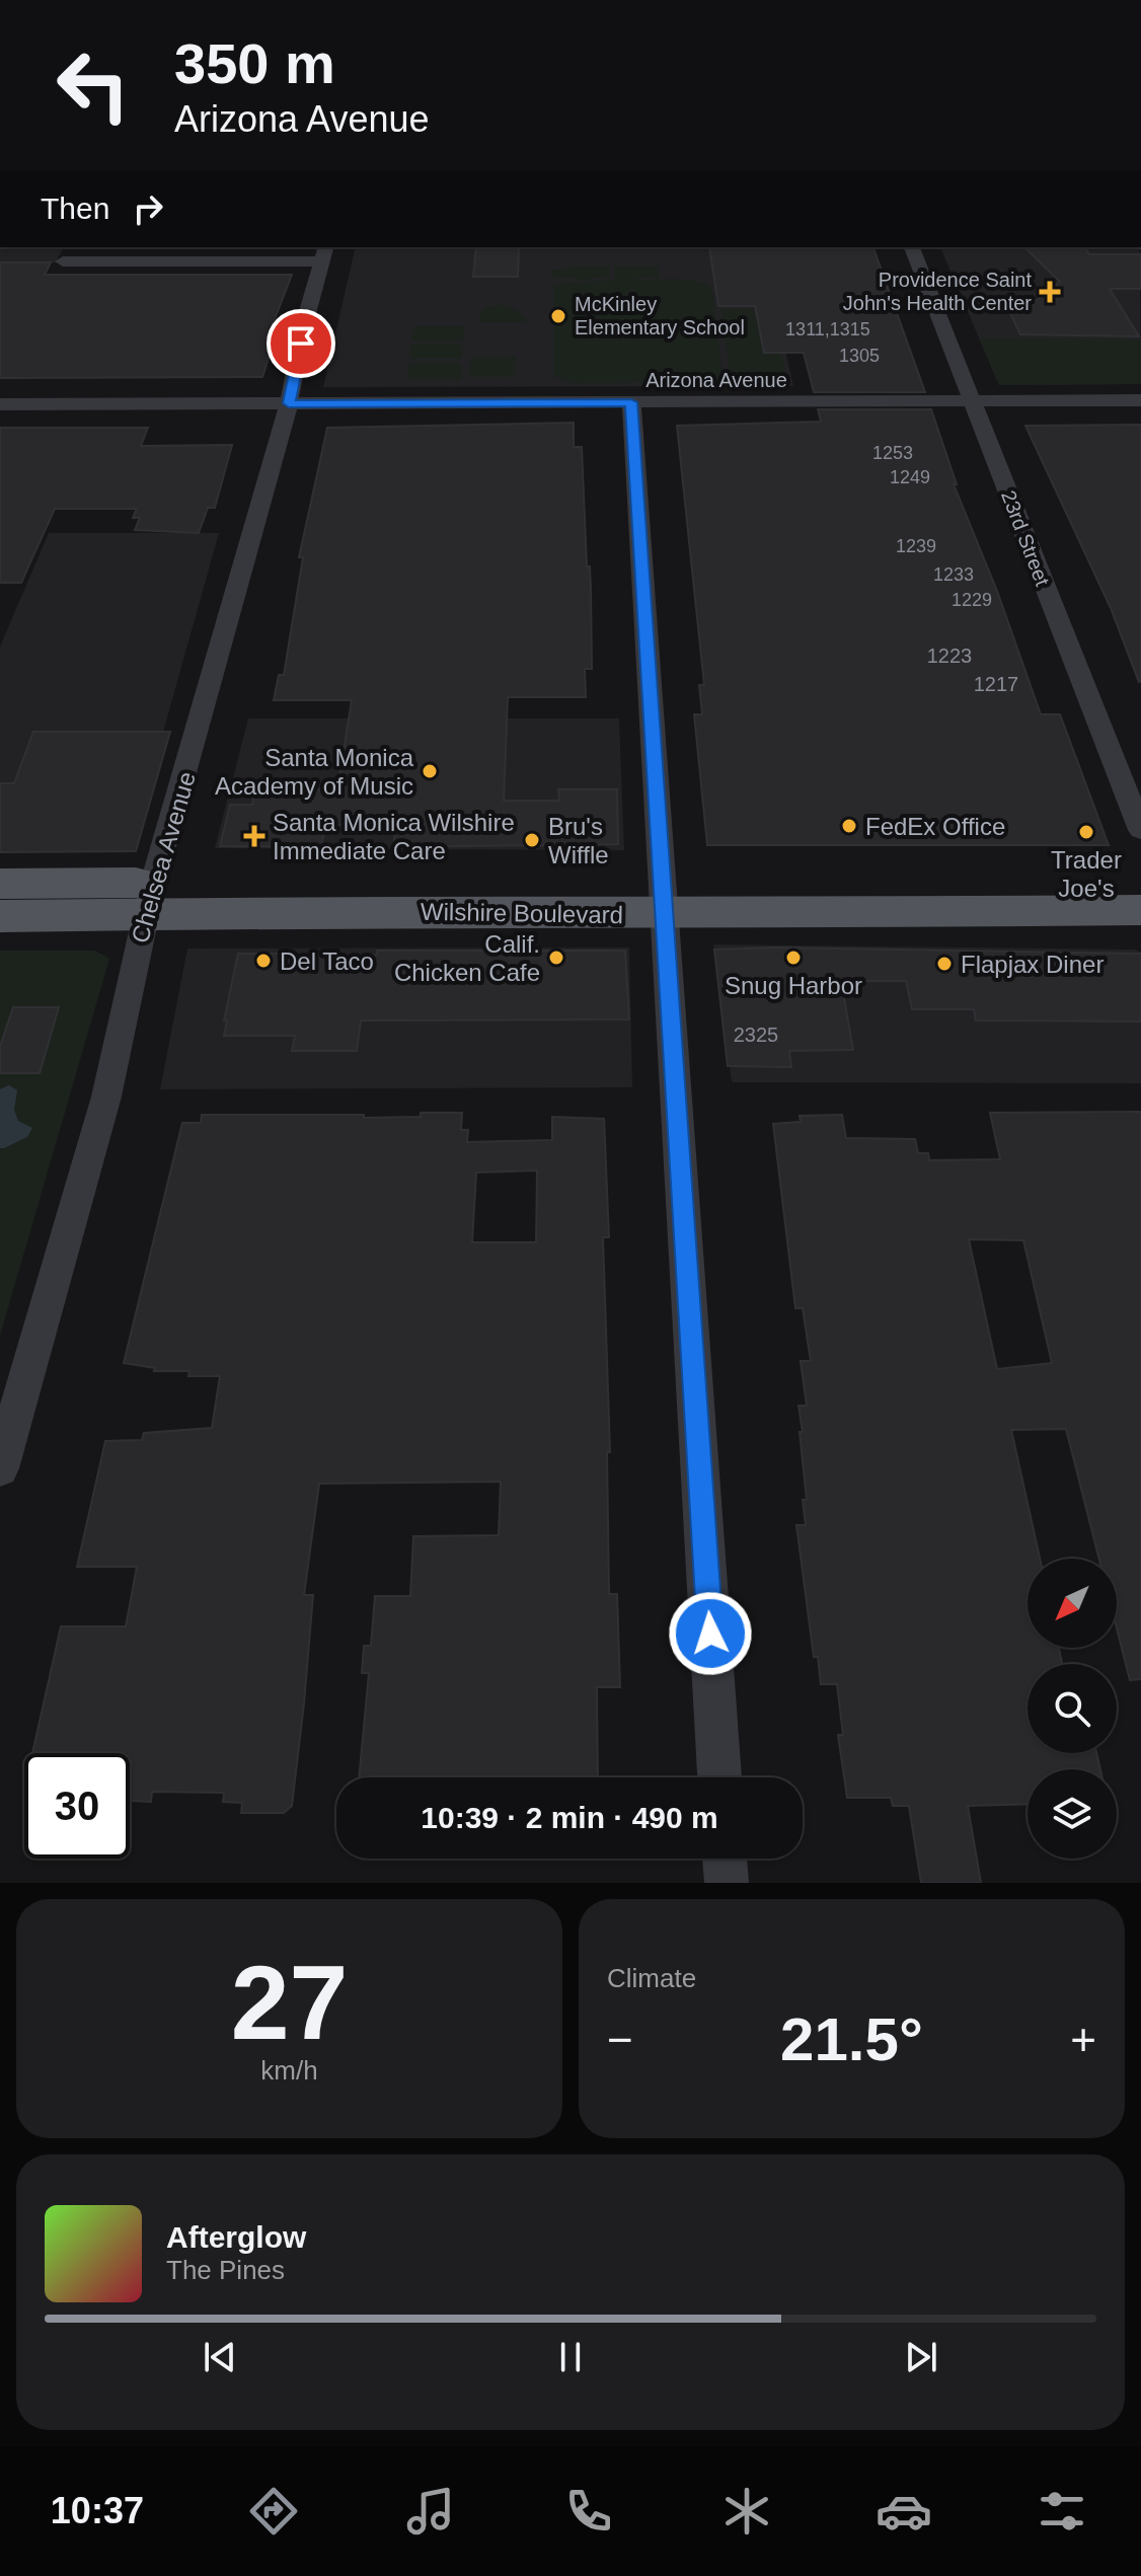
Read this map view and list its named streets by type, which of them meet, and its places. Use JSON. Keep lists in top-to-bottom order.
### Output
{
  "streets": {
    "main road": ["Wilshire Boulevard"],
    "street": ["Arizona Avenue", "23rd Street", "Chelsea Avenue"]
  },
  "crossings": [
    ["Arizona Avenue", "23rd Street"],
    ["Arizona Avenue", "Chelsea Avenue"],
    ["Chelsea Avenue", "Wilshire Boulevard"]
  ],
  "places": {
    "health": ["Providence Saint John's Health Center", "Santa Monica Wilshire Immediate Care"],
    "other": [
      "McKinley Elementary School",
      "Santa Monica Academy of Music",
      "FedEx Office",
      "Trader Joe's",
      "Bru's Wiffle",
      "Calif. Chicken Cafe",
      "Snug Harbor",
      "Del Taco",
      "Flapjax Diner"
    ]
  },
  "house_numbers": [
    "1311,1315",
    "1305",
    "1253",
    "1249",
    "1239",
    "1233",
    "1229",
    "1223",
    "1217",
    "2325"
  ],
  "north": "bottom left",
  "page": {
    "turn": ["350 m", "Arizona Avenue"],
    "then": "Then",
    "limit": "30",
    "trip": "10:39 · 2 min · 490 m",
    "tile": [
      ["27", "km/h"],
      "Climate"
    ],
    "heat": ["−", "21.5°", "+"],
    "song": ["Afterglow", "The Pines"],
    "tabs": "10:37"
  }
}
